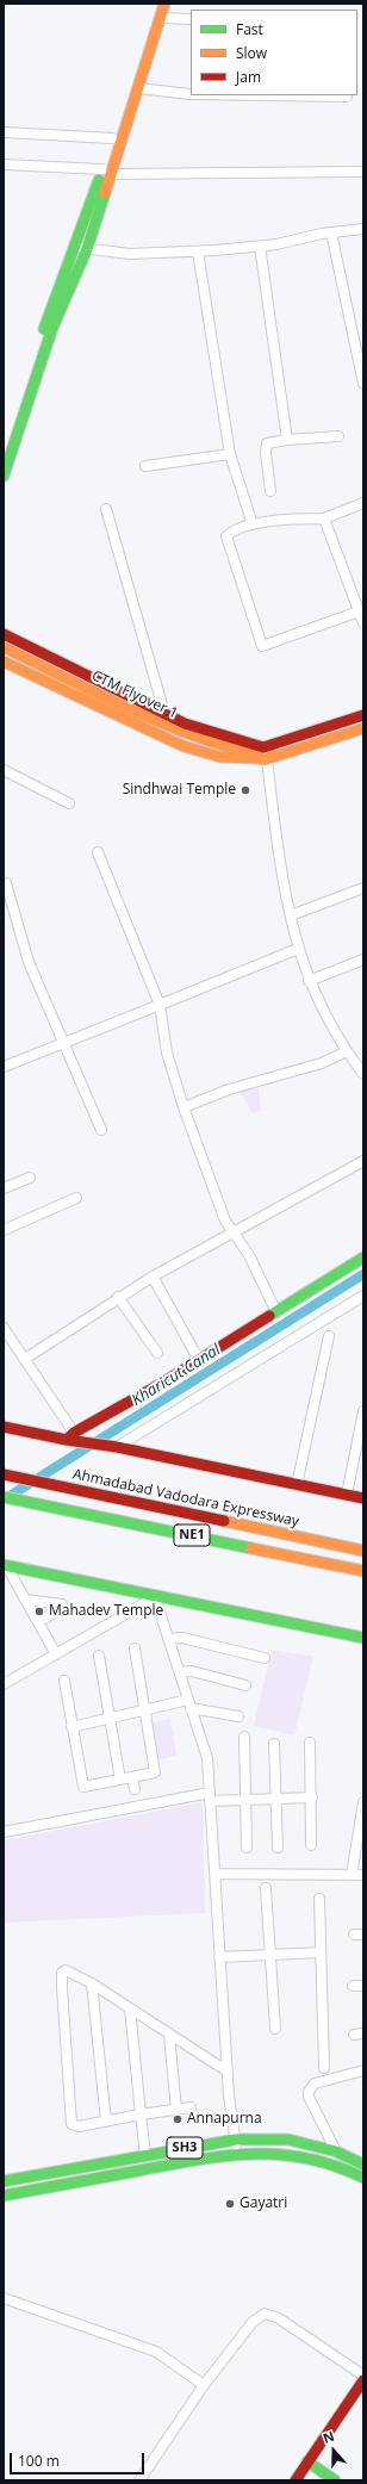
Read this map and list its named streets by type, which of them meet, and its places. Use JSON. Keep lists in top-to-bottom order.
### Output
{
  "streets": {
    "main road": [
      "CTM Flyover 1",
      "Ahmadabad Vadodara Expressway",
      "NE1",
      "SH3"
    ]
  },
  "water": ["Kharicut Canal"],
  "places": [
    "Sindhwai Temple",
    "Mahadev Temple",
    "Annapurna",
    "Gayatri"
  ],
  "legend": ["Fast", "Slow", "Jam"],
  "scale_bar": "100 m",
  "north": "top"
}
